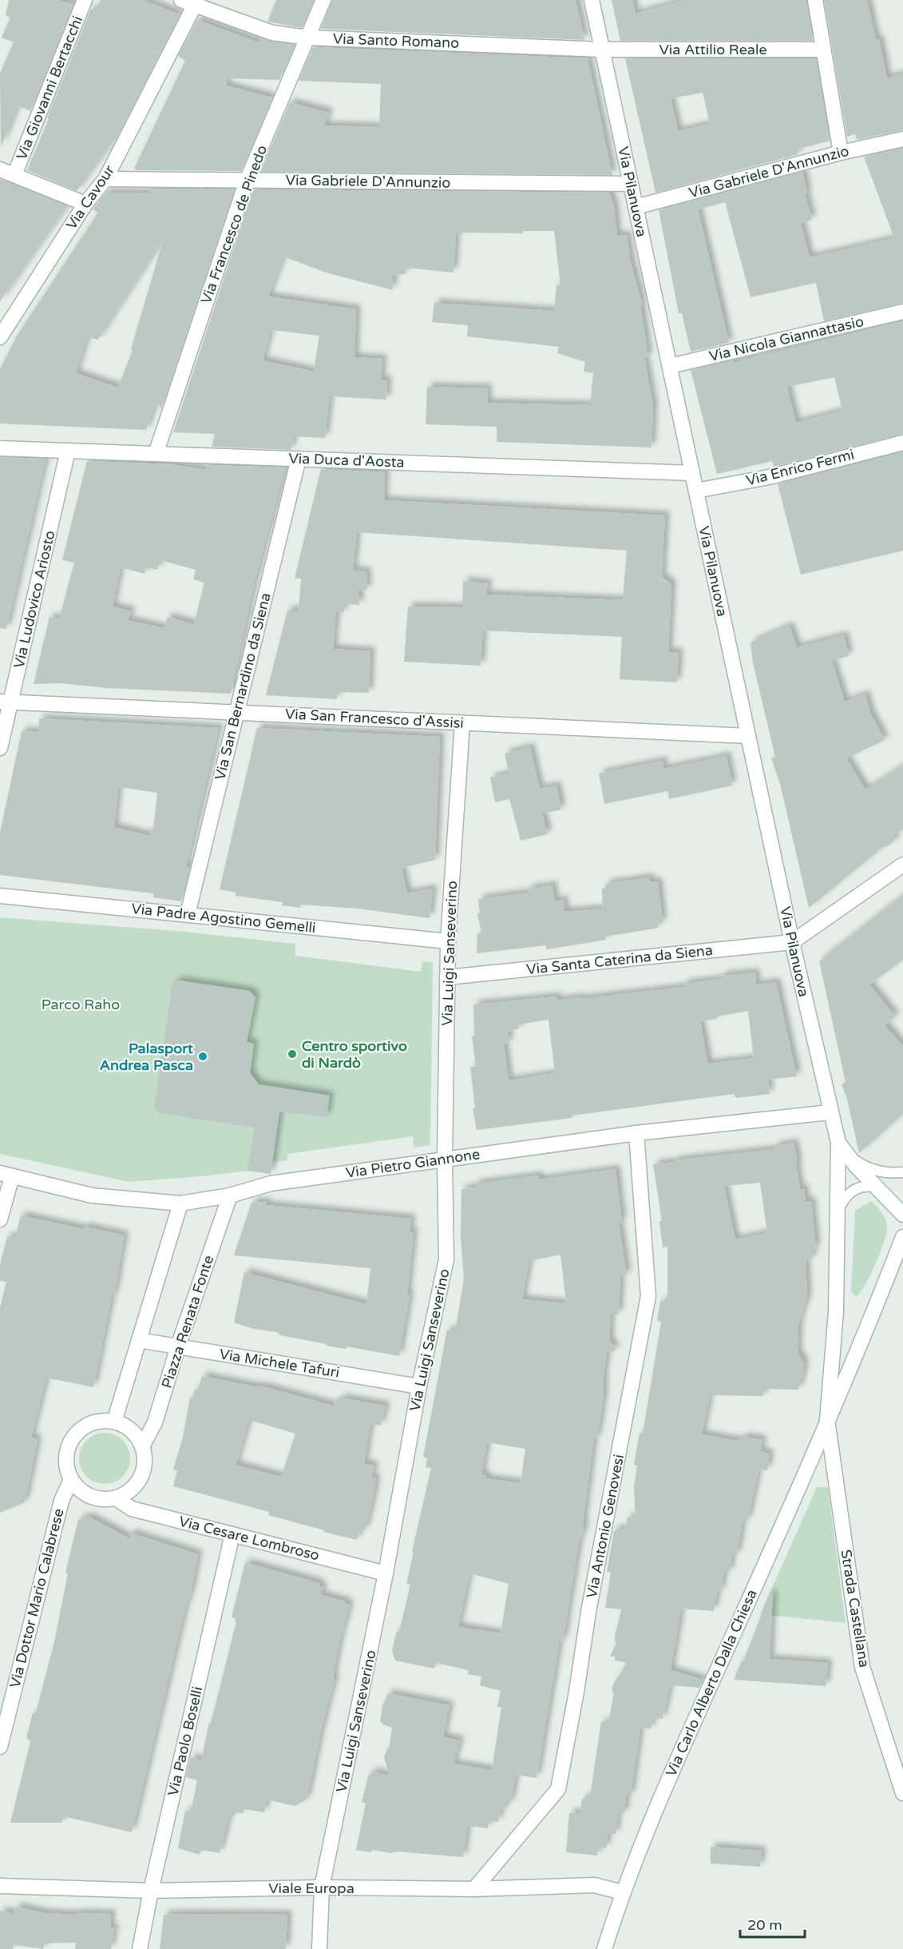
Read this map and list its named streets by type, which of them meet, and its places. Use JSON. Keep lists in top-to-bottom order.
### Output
{
  "streets": {
    "street": [
      "Via Santo Romano",
      "Via Attilio Reale",
      "Via Giovanni Bertacchi",
      "Via Gabriele D'Annunzio",
      "Via Pilanuova",
      "Via Cavour",
      "Via Francesco de Pinedo",
      "Via Nicola Giannattasio",
      "Via Duca d'Aosta",
      "Via Enrico Fermi",
      "Via Ludovico Ariosto",
      "Via San Bernardino da Siena",
      "Via San Francesco d'Assisi",
      "Via Padre Agostino Gemelli",
      "Via Luigi Sanseverino",
      "Via Santa Caterina da Siena",
      "Via Pietro Giannone",
      "Piazza Renata Fonte",
      "Via Michele Tafuri",
      "Via Antonio Genovesi",
      "Via Cesare Lombroso",
      "Via Dottor Mario Calabrese",
      "Strada Castellana",
      "Via Carlo Alberto Dalla Chiesa",
      "Via Paolo Boselli",
      "Viale Europa"
    ]
  },
  "crossings": [
    ["Via Santo Romano", "Via Attilio Reale"],
    ["Via Santo Romano", "Via Pilanuova"],
    ["Via Santo Romano", "Via Cavour"],
    ["Via Santo Romano", "Via Francesco de Pinedo"],
    ["Via Attilio Reale", "Via Pilanuova"],
    ["Via Gabriele D'Annunzio", "Via Pilanuova"],
    ["Via Gabriele D'Annunzio", "Via Cavour"],
    ["Via Gabriele D'Annunzio", "Via Francesco de Pinedo"],
    ["Via Pilanuova", "Via Nicola Giannattasio"],
    ["Via Pilanuova", "Via Duca d'Aosta"],
    ["Via Pilanuova", "Via Enrico Fermi"],
    ["Via Pilanuova", "Via San Francesco d'Assisi"],
    ["Via Pilanuova", "Via Santa Caterina da Siena"],
    ["Via Pilanuova", "Via Pietro Giannone"],
    ["Via Francesco de Pinedo", "Via Duca d'Aosta"],
    ["Via Duca d'Aosta", "Via Ludovico Ariosto"],
    ["Via Duca d'Aosta", "Via San Bernardino da Siena"],
    ["Via Ludovico Ariosto", "Via San Francesco d'Assisi"],
    ["Via San Bernardino da Siena", "Via San Francesco d'Assisi"],
    ["Via San Bernardino da Siena", "Via Padre Agostino Gemelli"],
    ["Via San Francesco d'Assisi", "Via Luigi Sanseverino"],
    ["Via Padre Agostino Gemelli", "Via Luigi Sanseverino"],
    ["Via Luigi Sanseverino", "Via Santa Caterina da Siena"],
    ["Via Luigi Sanseverino", "Via Pietro Giannone"],
    ["Via Luigi Sanseverino", "Via Michele Tafuri"],
    ["Via Luigi Sanseverino", "Via Cesare Lombroso"],
    ["Via Luigi Sanseverino", "Viale Europa"],
    ["Via Pietro Giannone", "Piazza Renata Fonte"],
    ["Via Pietro Giannone", "Via Antonio Genovesi"],
    ["Piazza Renata Fonte", "Via Michele Tafuri"],
    ["Piazza Renata Fonte", "Via Cesare Lombroso"],
    ["Piazza Renata Fonte", "Via Dottor Mario Calabrese"],
    ["Via Antonio Genovesi", "Viale Europa"],
    ["Via Cesare Lombroso", "Via Dottor Mario Calabrese"],
    ["Via Cesare Lombroso", "Via Paolo Boselli"],
    ["Strada Castellana", "Via Carlo Alberto Dalla Chiesa"],
    ["Via Carlo Alberto Dalla Chiesa", "Viale Europa"],
    ["Via Paolo Boselli", "Viale Europa"]
  ],
  "parks": ["Parco Raho"],
  "places": ["Centro sportivo di Nardò", "Palasport Andrea Pasca"],
  "scale_bar": "20 m"
}
